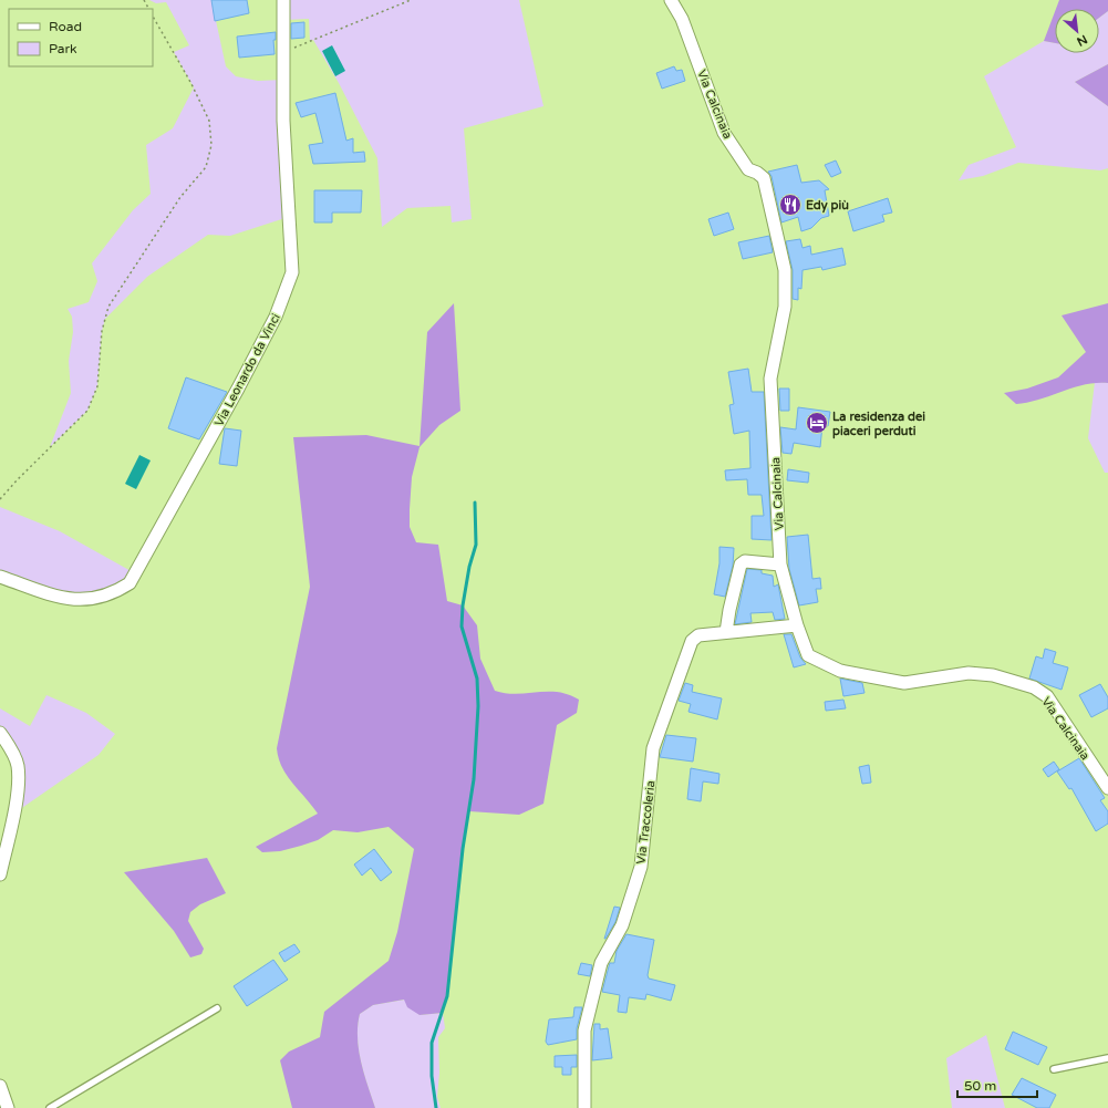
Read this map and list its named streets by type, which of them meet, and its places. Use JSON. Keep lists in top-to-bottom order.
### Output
{
  "streets": {
    "street": ["Via Calcinaia", "Via Leonardo da Vinci", "Via Traccoleria"]
  },
  "crossings": [
    ["Via Calcinaia", "Via Traccoleria"]
  ],
  "places": {
    "restaurant": ["Edy più"],
    "hotel": ["La residenza dei piaceri perduti"]
  },
  "legend": ["Road", "Park"],
  "scale_bar": "50 m",
  "north": "bottom right"
}
